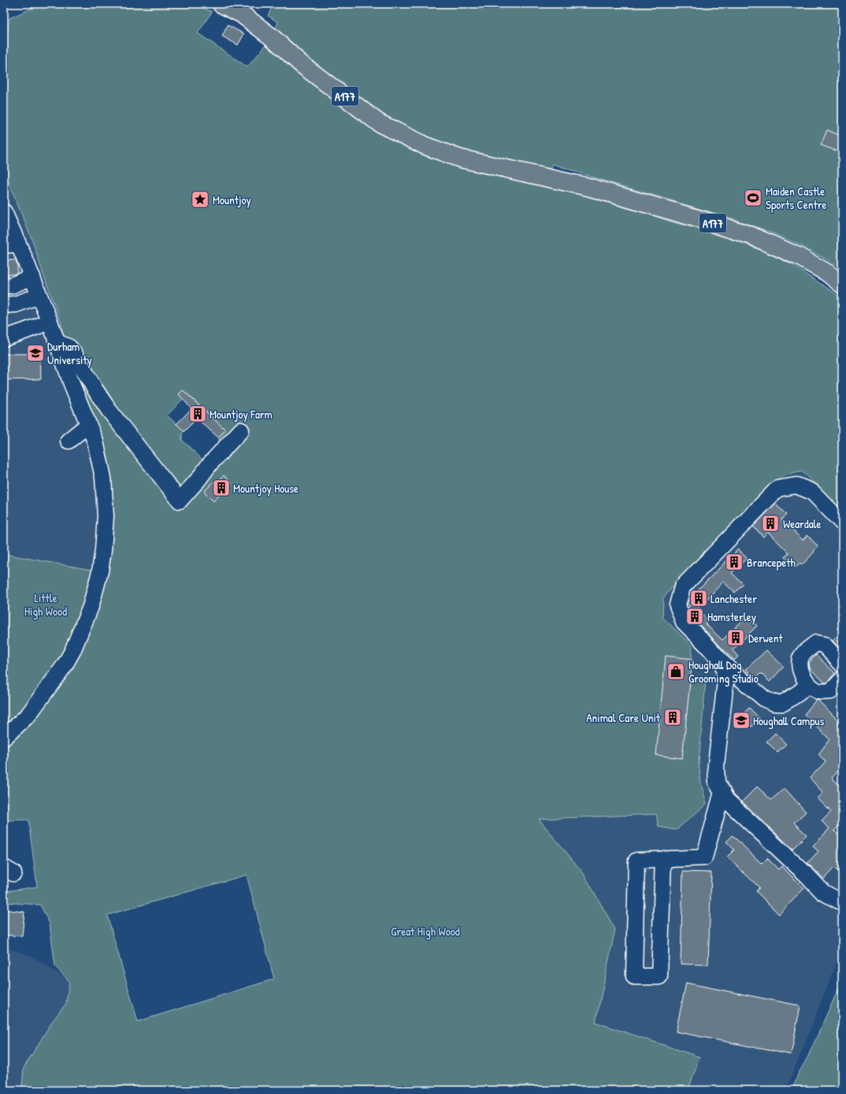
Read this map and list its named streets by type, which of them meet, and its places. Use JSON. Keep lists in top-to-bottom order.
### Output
{
  "streets": {
    "main road": ["A177"]
  },
  "parks": ["Little High Wood", "Great High Wood"],
  "places": {
    "sports": ["Maiden Castle Sports Centre"],
    "place": ["Mountjoy"],
    "school or university": ["Durham University", "Houghall Campus"],
    "building": [
      "Mountjoy Farm",
      "Mountjoy House",
      "Weardale",
      "Brancepeth",
      "Lanchester",
      "Hamsterley",
      "Derwent",
      "Animal Care Unit"
    ],
    "shop": ["Houghall Dog Grooming Studio"]
  }
}
